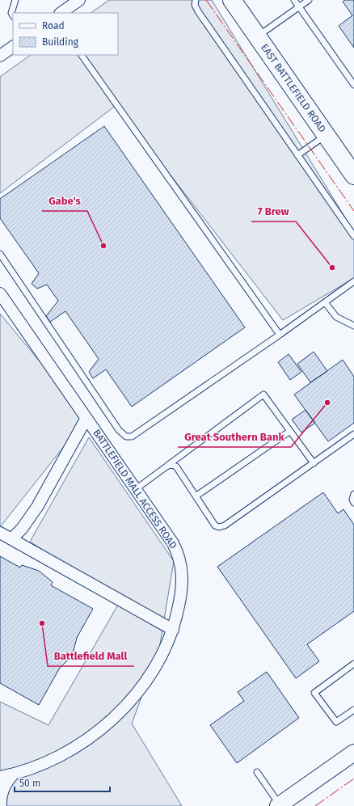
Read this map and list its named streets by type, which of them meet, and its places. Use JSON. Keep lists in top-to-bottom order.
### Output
{
  "streets": {
    "main road": ["EAST BATTLEFIELD ROAD"],
    "street": ["BATTLEFIELD MALL ACCESS ROAD"]
  },
  "places": [
    "Gabe's",
    "7 Brew",
    "Great Southern Bank",
    "Battlefield Mall"
  ],
  "legend": ["Road", "Building"],
  "scale_bar": "50 m"
}
